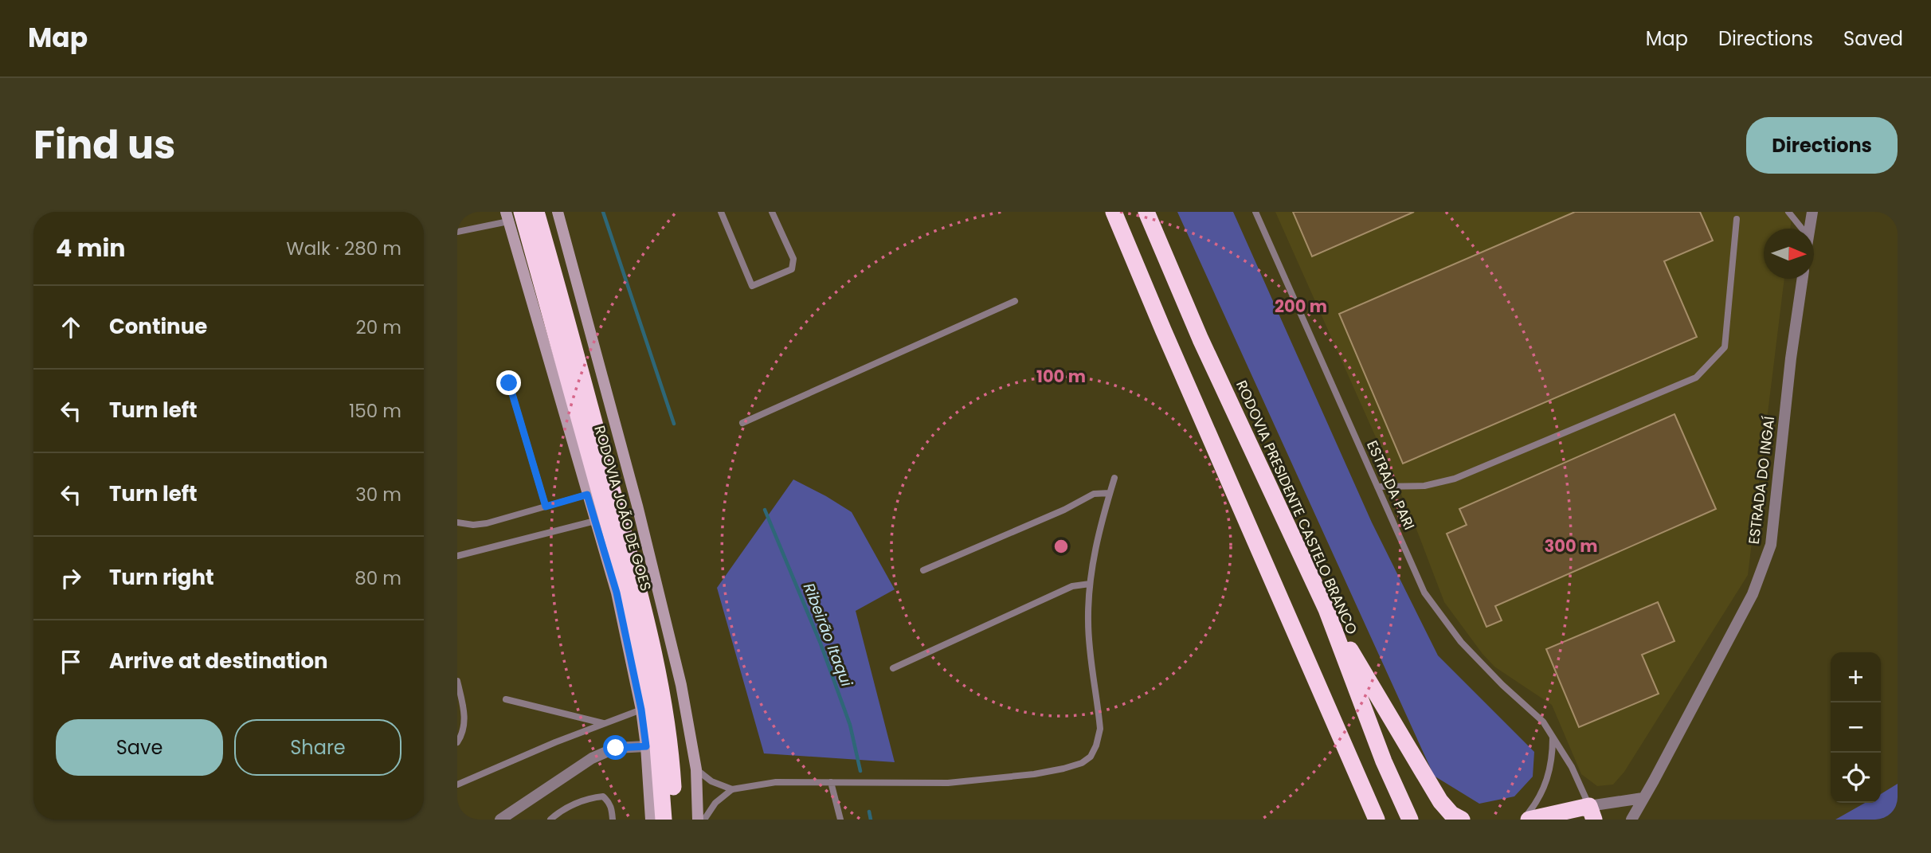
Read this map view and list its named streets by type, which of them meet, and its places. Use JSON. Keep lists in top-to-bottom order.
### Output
{
  "streets": {
    "highway": ["RODOVIA PRESIDENTE CASTELO BRANCO", "RODOVIA JOÃO DE GOES"],
    "street": ["ESTRADA DO INGAÍ"],
    "lane": ["ESTRADA PARI"]
  },
  "water": ["Ribeirão Itaqui"],
  "north": "right",
  "page": {
    "header": "Map",
    "nav": ["Map", "Directions", "Saved"],
    "title": "Find us",
    "buttons": [
      "Directions",
      ["Save", "Share"]
    ],
    "heading": ["4 min", "Walk · 280 m"],
    "list": [
      ["Continue", "20 m"],
      ["Turn left", "150 m"],
      ["Turn left", "30 m"],
      ["Turn right", "80 m"],
      "Arrive at destination"
    ],
    "map_buttons": ["+", "−"]
  },
  "rings": ["200 m", "100 m", "300 m"]
}
